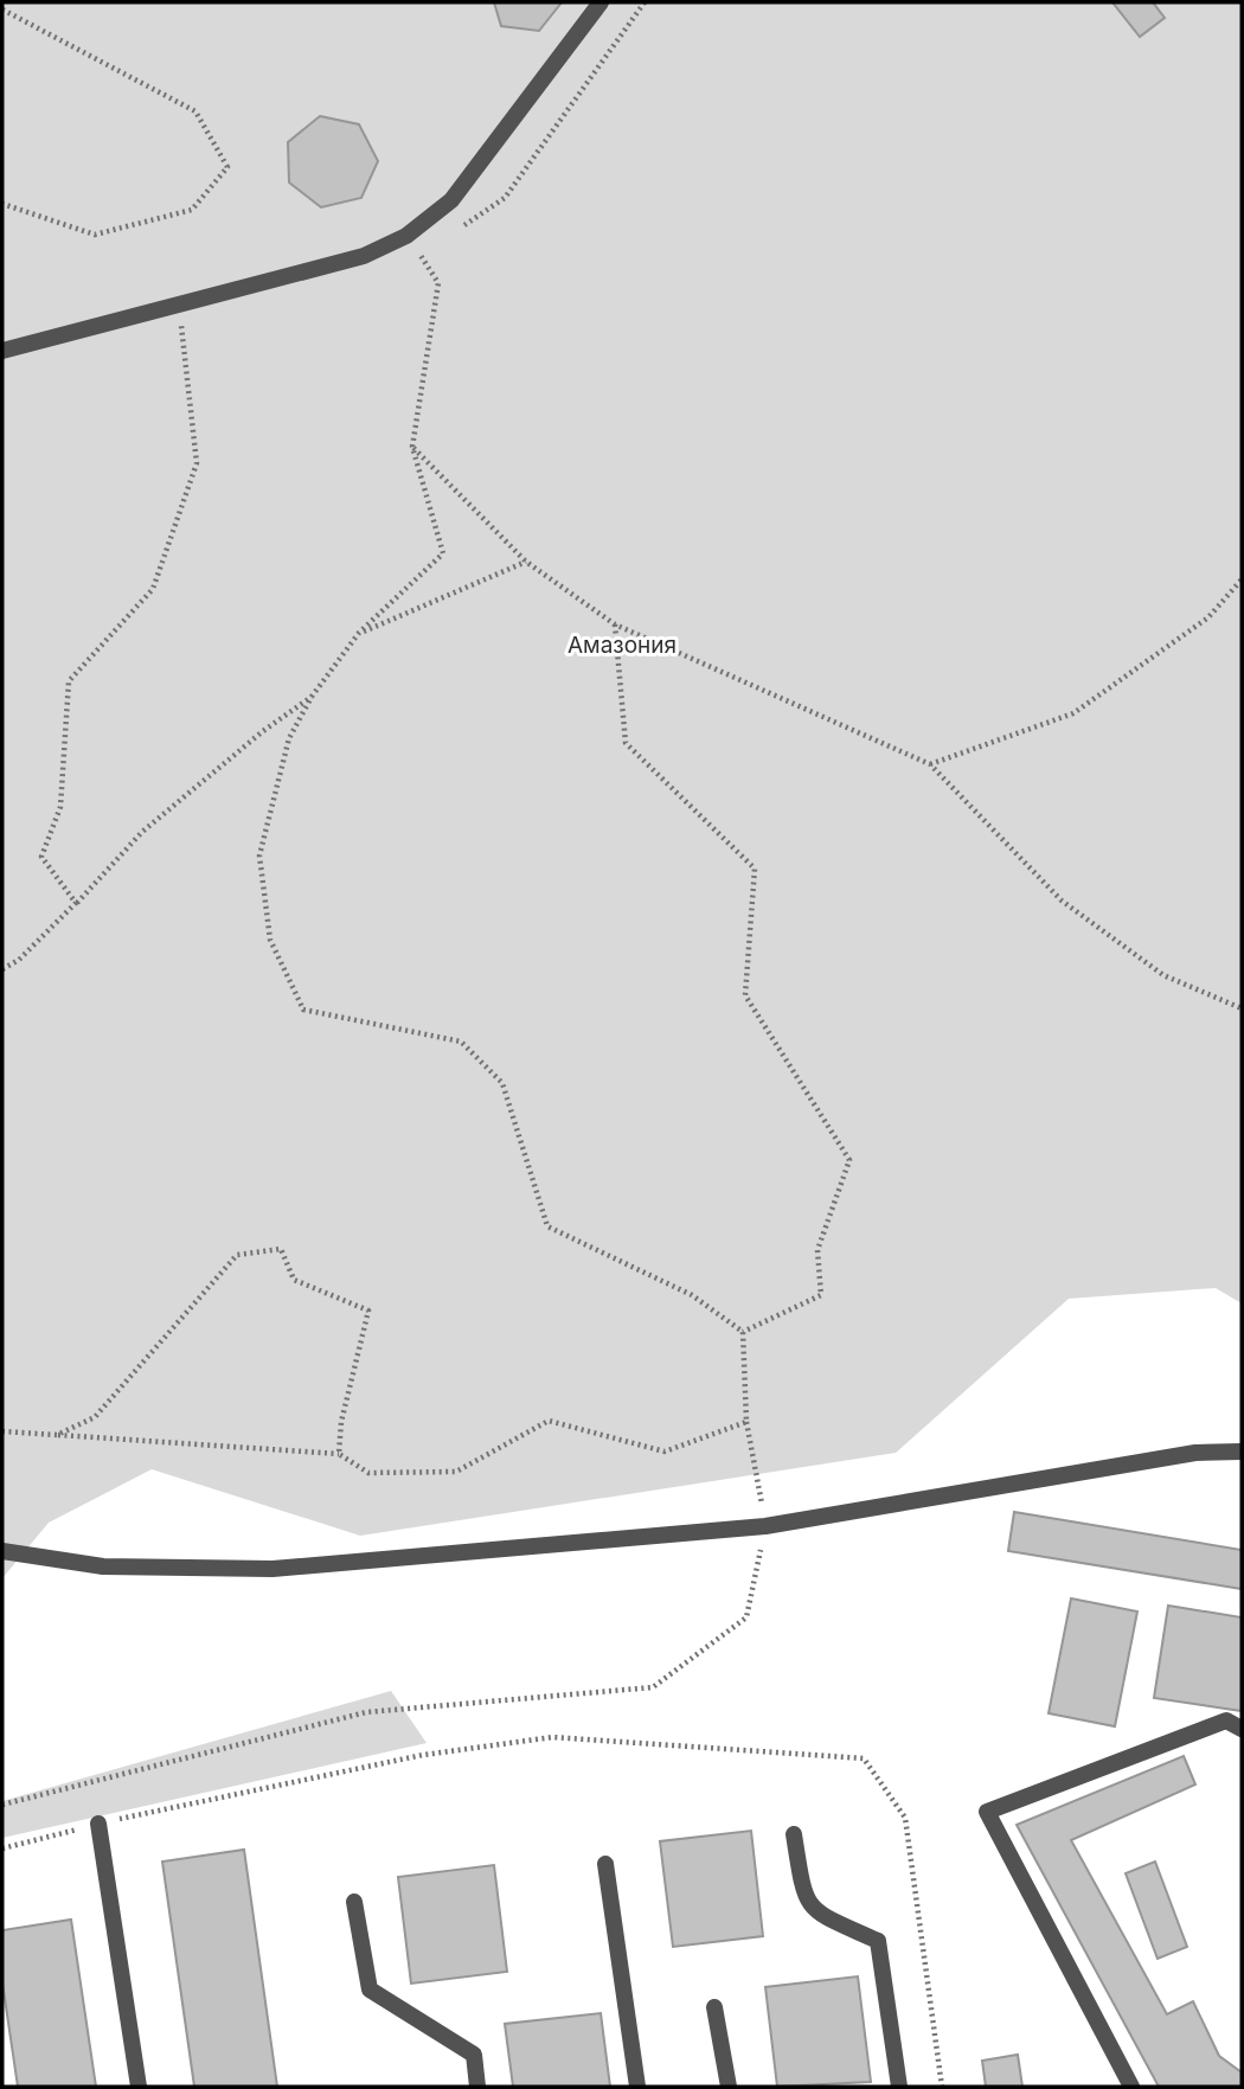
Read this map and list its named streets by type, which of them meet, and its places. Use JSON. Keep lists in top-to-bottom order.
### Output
{
  "parks": ["Амазония"]
}
